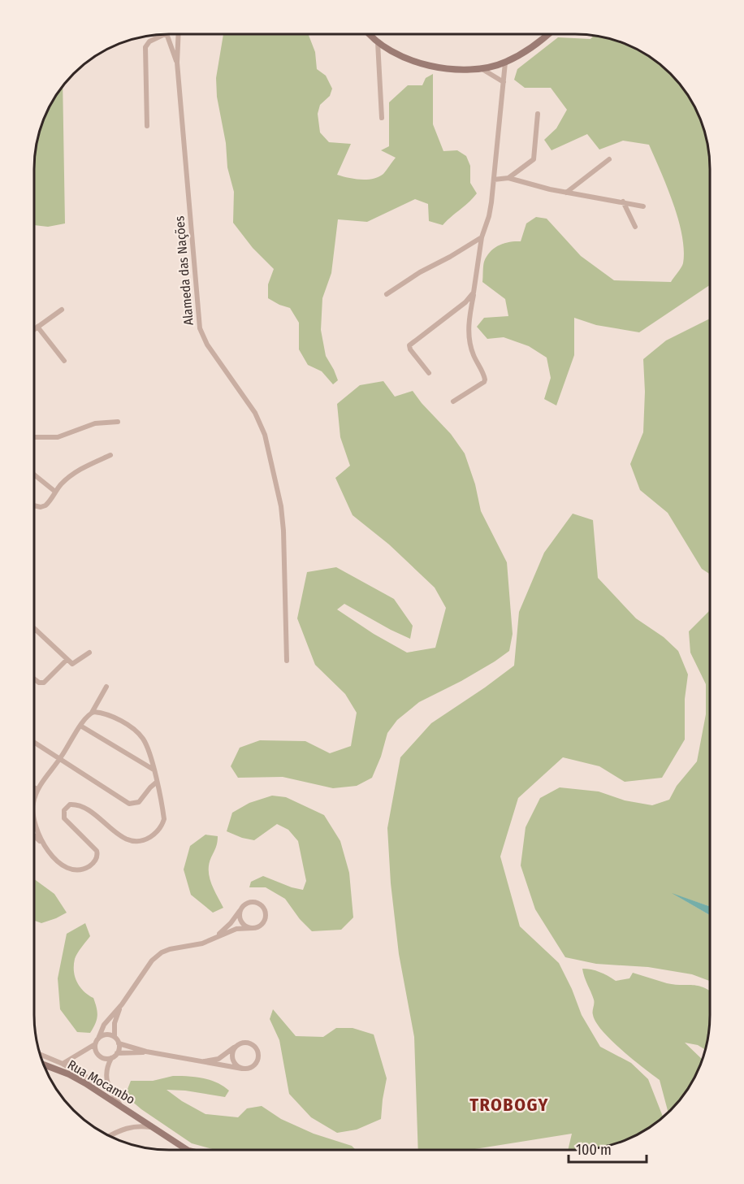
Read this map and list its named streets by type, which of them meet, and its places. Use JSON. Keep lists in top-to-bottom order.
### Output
{
  "streets": {
    "main road": ["Rua Mocambo"],
    "street": ["Alameda das Nações"]
  },
  "districts": ["TROBOGY"],
  "scale_bar": "100 m"
}
